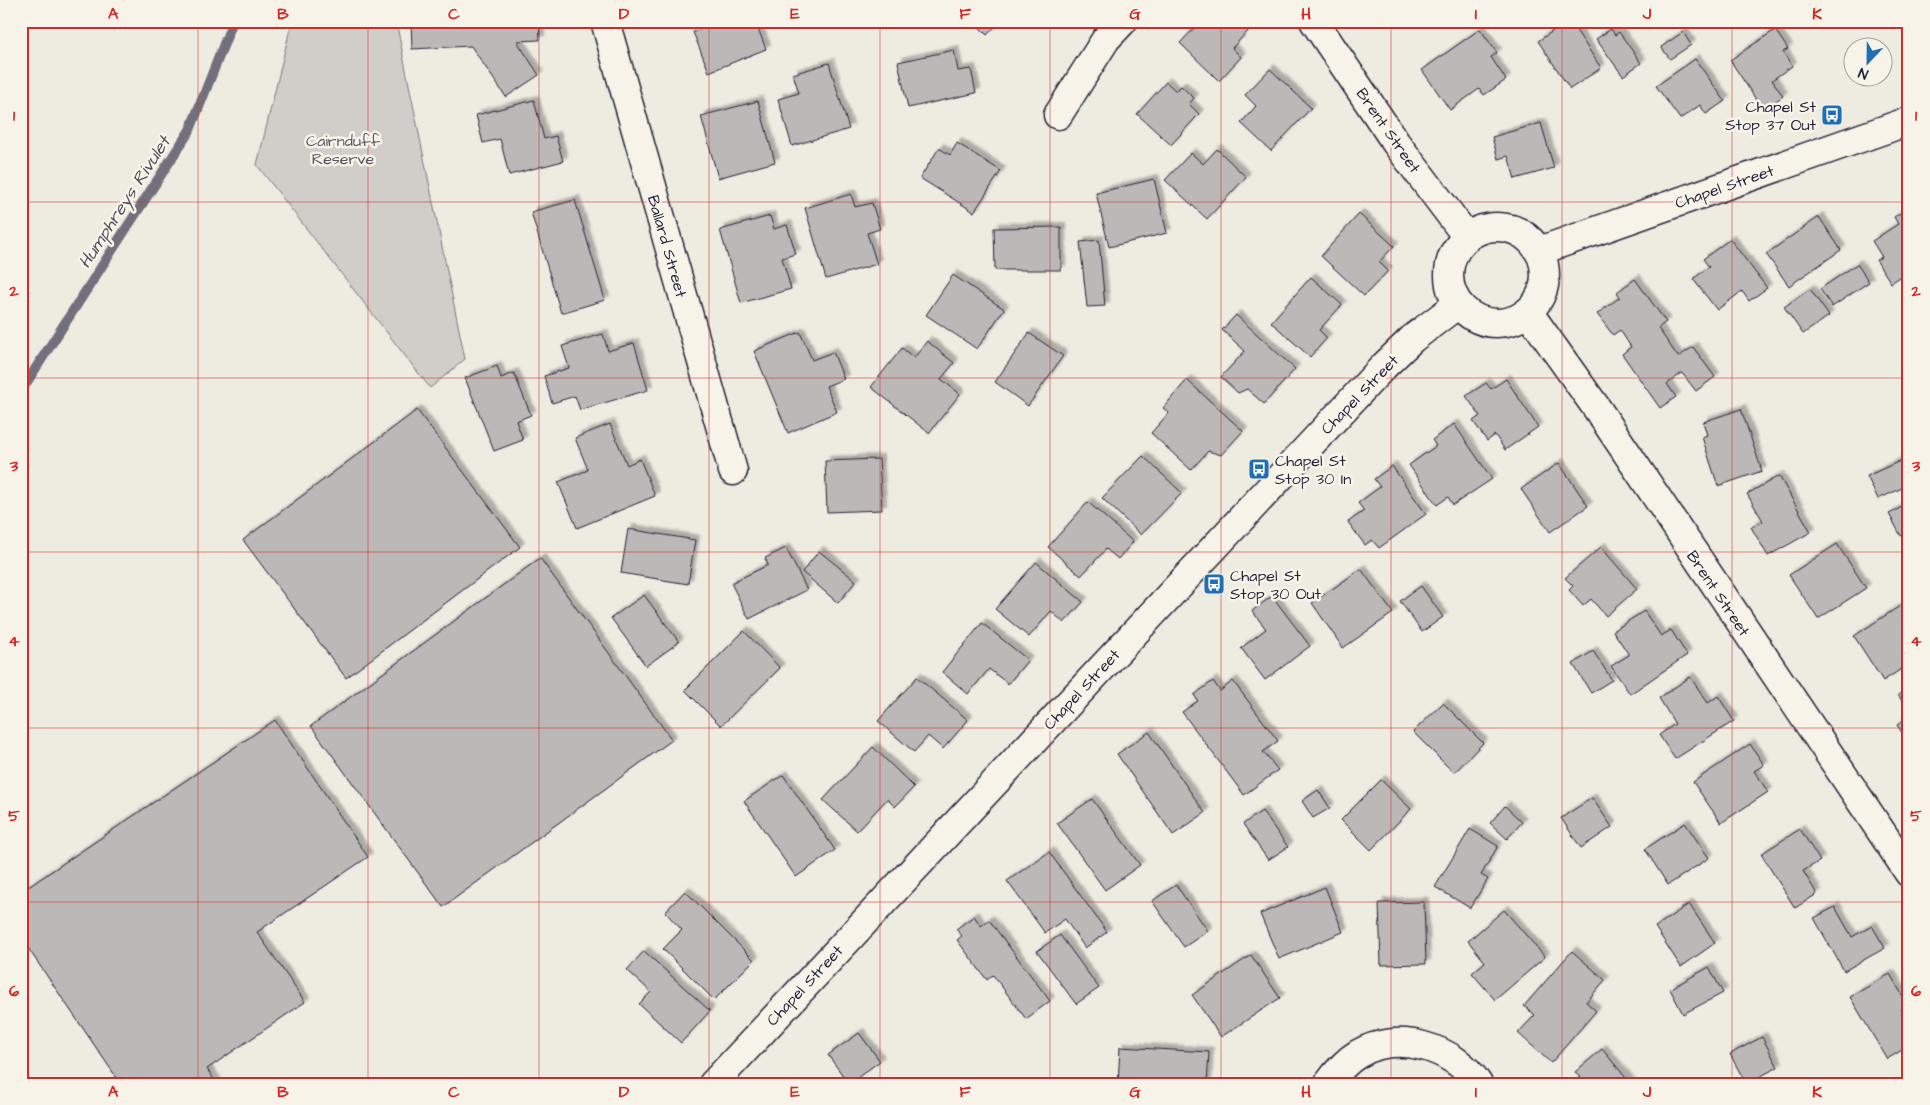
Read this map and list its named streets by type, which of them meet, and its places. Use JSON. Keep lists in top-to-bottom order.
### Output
{
  "streets": {
    "street": ["Brent Street", "Chapel Street", "Ballard Street"]
  },
  "crossings": [
    ["Brent Street", "Chapel Street"]
  ],
  "water": ["Humphreys Rivulet"],
  "parks": ["Cairnduff Reserve"],
  "places": {
    "bus stop": ["Chapel St Stop 37 Out", "Chapel St Stop 30 In", "Chapel St Stop 30 Out"]
  },
  "north": "bottom",
  "grid": {
    "columns": [
      "A",
      "B",
      "C",
      "D",
      "E",
      "F",
      "G",
      "H",
      "I",
      "J",
      "K"
    ],
    "rows": [
      "1",
      "2",
      "3",
      "4",
      "5",
      "6"
    ]
  }
}
